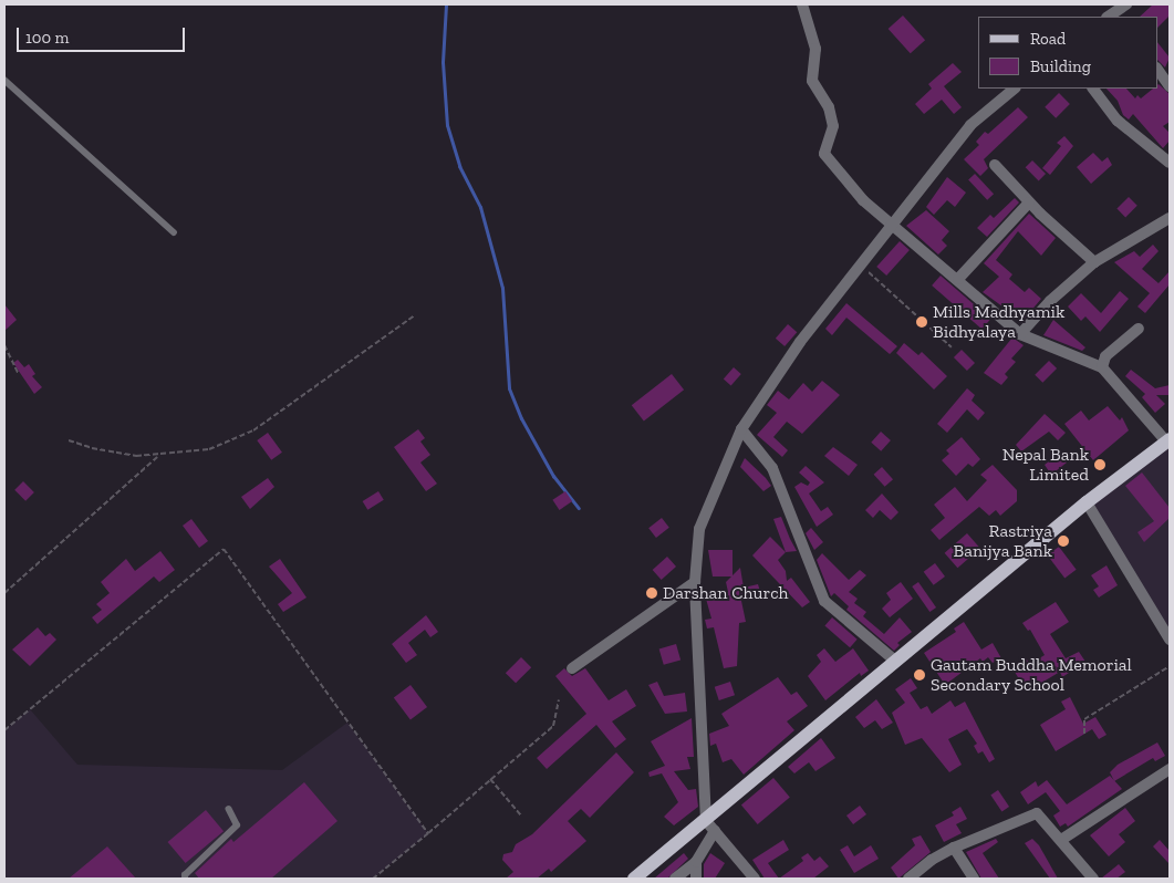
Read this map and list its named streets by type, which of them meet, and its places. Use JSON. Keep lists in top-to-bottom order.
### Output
{
  "places": [
    "Mills Madhyamik Bidhyalaya",
    "Nepal Bank Limited",
    "Rastriya Banijya Bank",
    "Darshan Church",
    "Gautam Buddha Memorial Secondary School"
  ],
  "legend": ["Road", "Building"],
  "scale_bar": "100 m"
}
